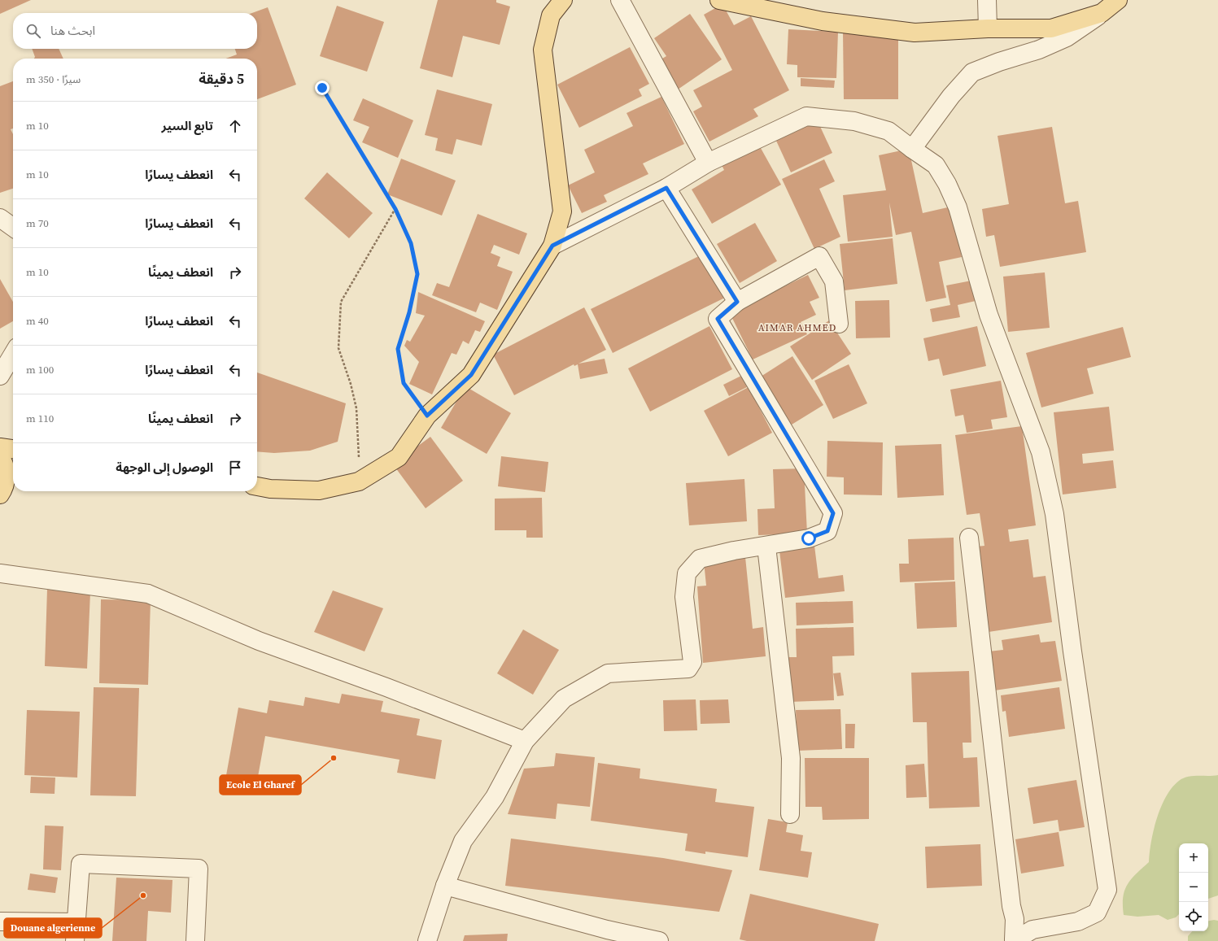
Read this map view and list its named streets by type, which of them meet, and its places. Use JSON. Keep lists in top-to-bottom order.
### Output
{
  "districts": ["AIMAR AHMED"],
  "places": ["Ecole El Gharef", "Douane algerienne"],
  "page": {
    "search": "ابحث هنا",
    "heading": ["5 دقيقة", "سيرًا · 350 m"],
    "list": [
      ["تابع السير", "10 m"],
      ["انعطف يسارًا", "10 m"],
      ["انعطف يسارًا", "70 m"],
      ["انعطف يمينًا", "10 m"],
      ["انعطف يسارًا", "40 m"],
      ["انعطف يسارًا", "100 m"],
      ["انعطف يمينًا", "110 m"],
      "الوصول إلى الوجهة"
    ],
    "map_buttons": ["+", "−"]
  }
}
